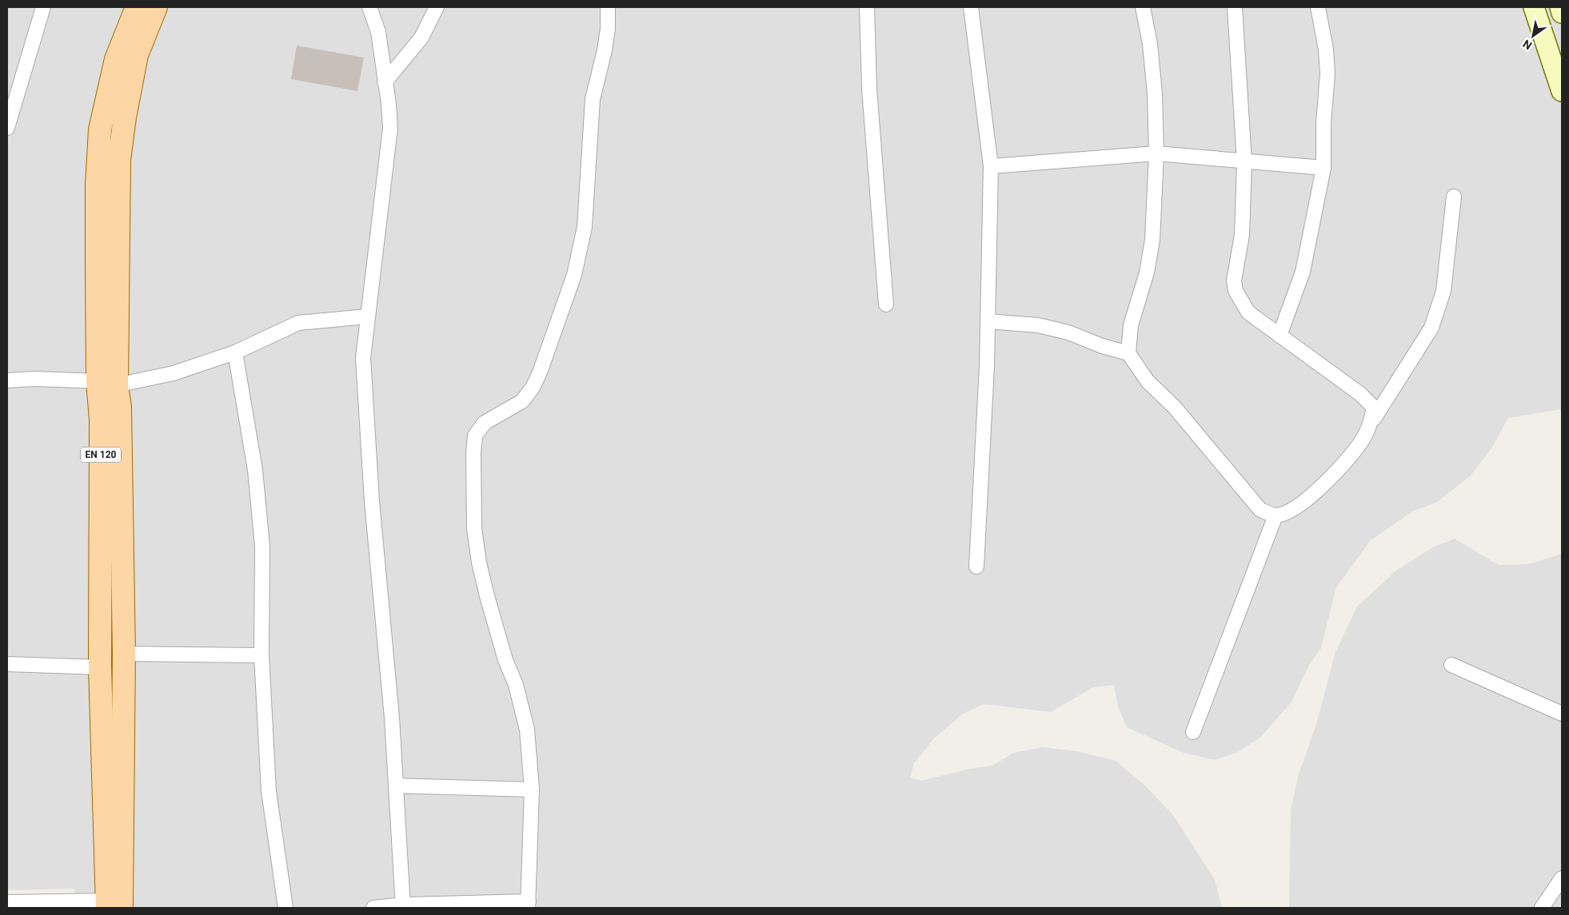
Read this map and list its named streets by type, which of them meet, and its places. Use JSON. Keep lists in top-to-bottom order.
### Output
{
  "streets": {
    "main road": ["EN 120"]
  },
  "north": "bottom left"
}
